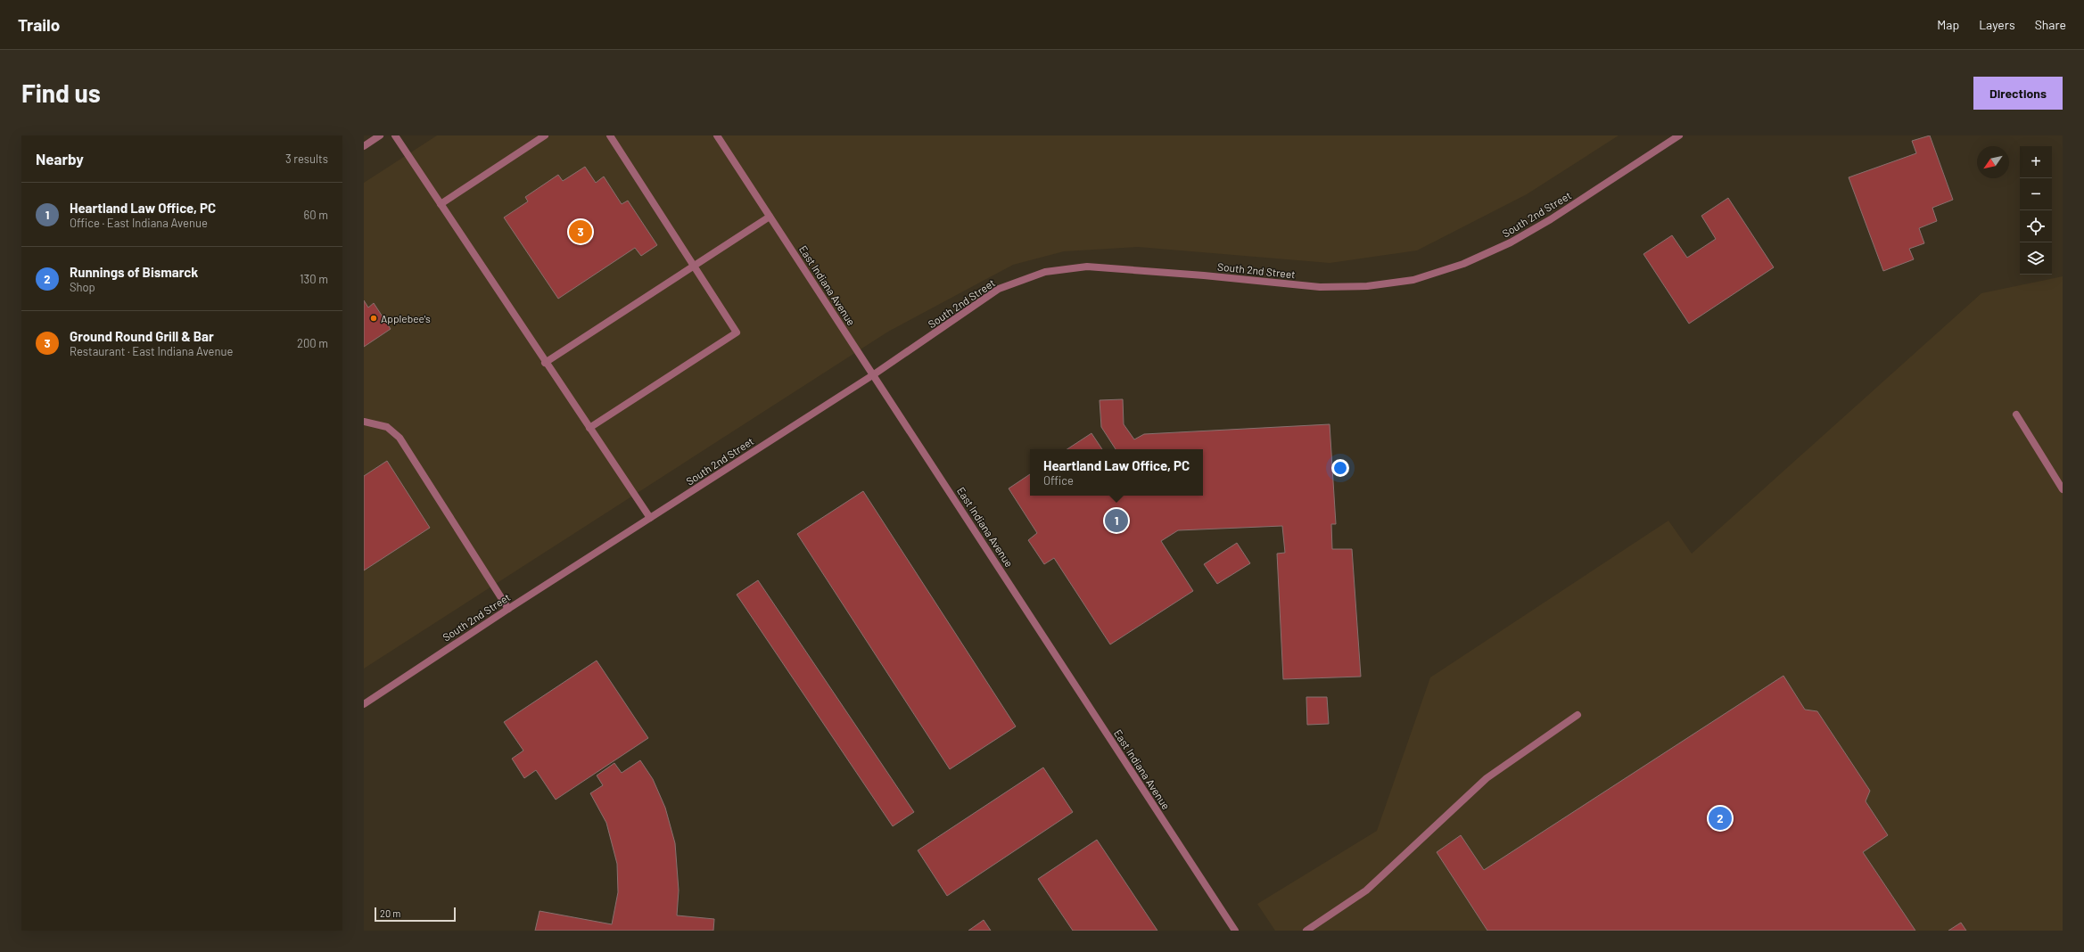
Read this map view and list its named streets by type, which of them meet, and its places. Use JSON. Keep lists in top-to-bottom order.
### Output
{
  "streets": {
    "street": ["South 2nd Street", "East Indiana Avenue"]
  },
  "crossings": [
    ["South 2nd Street", "East Indiana Avenue"]
  ],
  "places": ["Applebee's"],
  "scale_bar": "20 m",
  "north": "bottom left",
  "page": {
    "header": "Trailo",
    "nav": ["Map", "Layers", "Share"],
    "buttons": "Directions",
    "title": "Find us",
    "heading": ["Nearby", "3 results"],
    "map_buttons": ["+", "−"],
    "list": [
      {
        "mark": "1",
        "name": "Heartland Law Office, PC",
        "note": "Office · East Indiana Avenue",
        "value": "60 m"
      },
      {
        "mark": "2",
        "name": "Runnings of Bismarck",
        "note": "Shop",
        "value": "130 m"
      },
      {
        "mark": "3",
        "name": "Ground Round Grill & Bar",
        "note": "Restaurant · East Indiana Avenue",
        "value": "200 m"
      }
    ],
    "pins": ["3", "1", "2"],
    "popup": ["Heartland Law Office, PC", "Office"],
    "scale": "20 m"
  }
}
